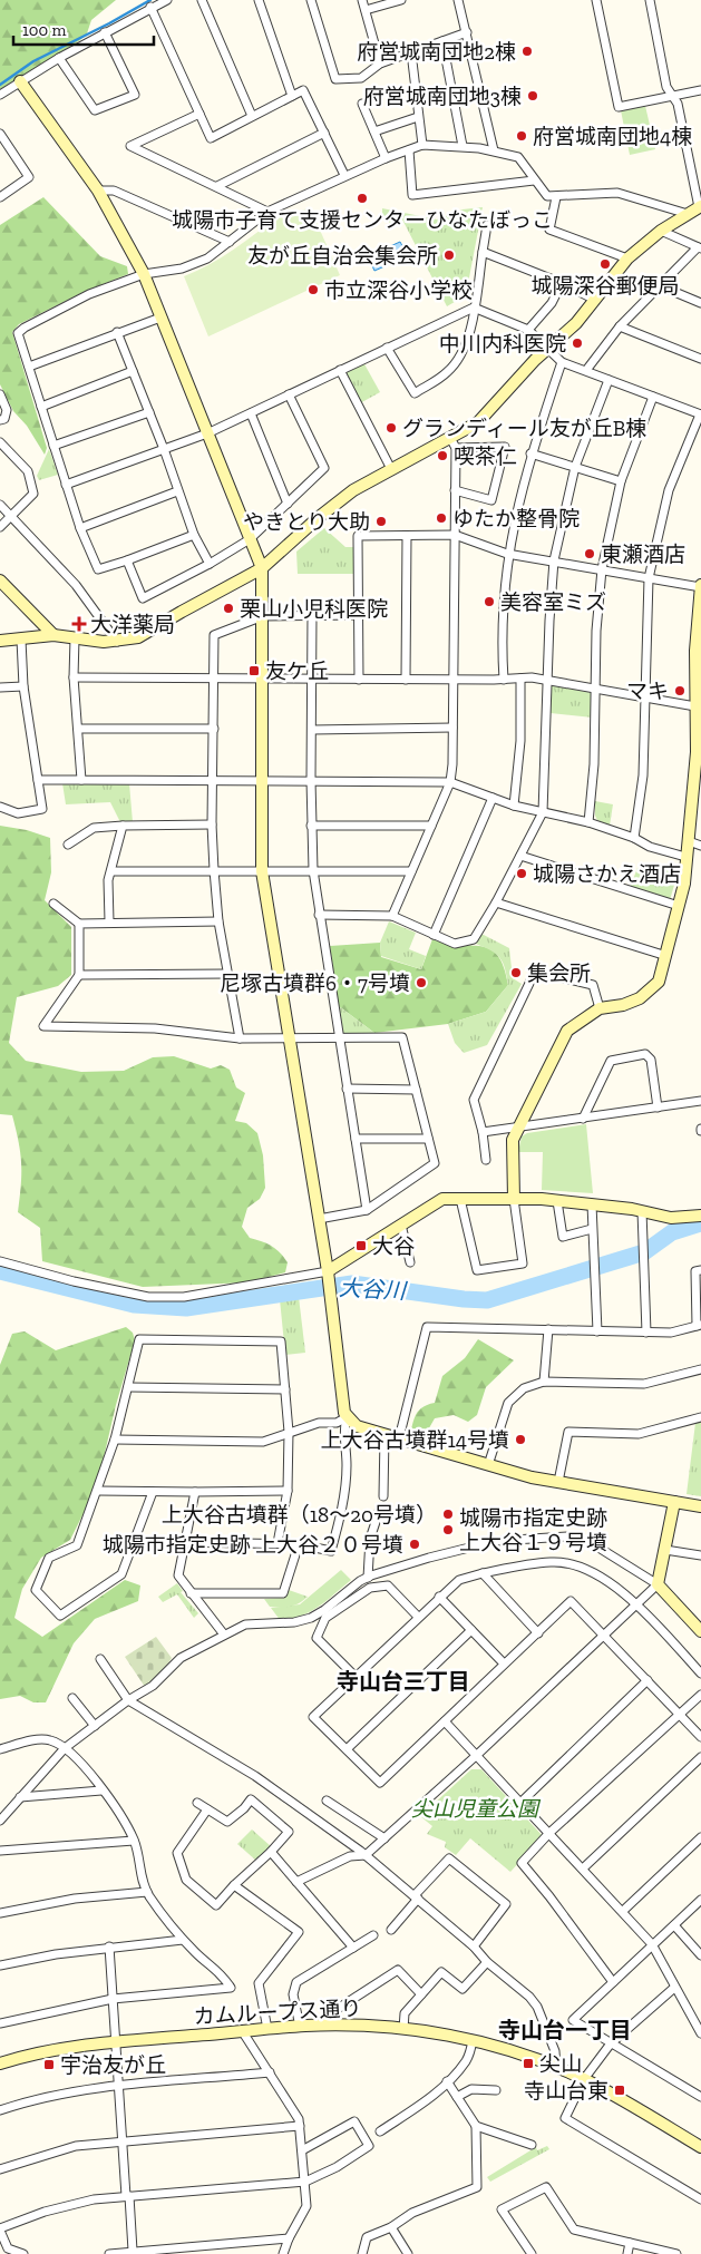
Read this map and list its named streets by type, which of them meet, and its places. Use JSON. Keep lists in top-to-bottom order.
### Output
{
  "streets": {
    "street": ["カムループス通り"]
  },
  "districts": ["寺山台三丁目", "寺山台一丁目"],
  "water": ["大谷川"],
  "parks": ["尖山児童公園"],
  "places": {
    "other": [
      "府営城南団地2棟",
      "府営城南団地3棟",
      "府営城南団地4棟",
      "城陽市子育て支援センターひなたぼっこ",
      "友が丘自治会集会所",
      "城陽深谷郵便局",
      "市立深谷小学校",
      "中川内科医院",
      "グランディール友が丘B棟",
      "喫茶仁",
      "ゆたか整骨院",
      "やきとり大助",
      "東瀬酒店",
      "美容室ミズ",
      "栗山小児科医院",
      "マキ",
      "城陽さかえ酒店",
      "集会所",
      "尼塚古墳群6・7号墳",
      "上大谷古墳群14号墳",
      "上大谷古墳群（18～20号墳）",
      "城陽市指定史跡 上大谷１９号墳",
      "城陽市指定史跡 上大谷２０号墳"
    ],
    "health": ["大洋薬局"],
    "transit": [
      "友ケ丘",
      "大谷",
      "尖山",
      "宇治友が丘",
      "寺山台東"
    ]
  },
  "scale_bar": "100 m"
}
